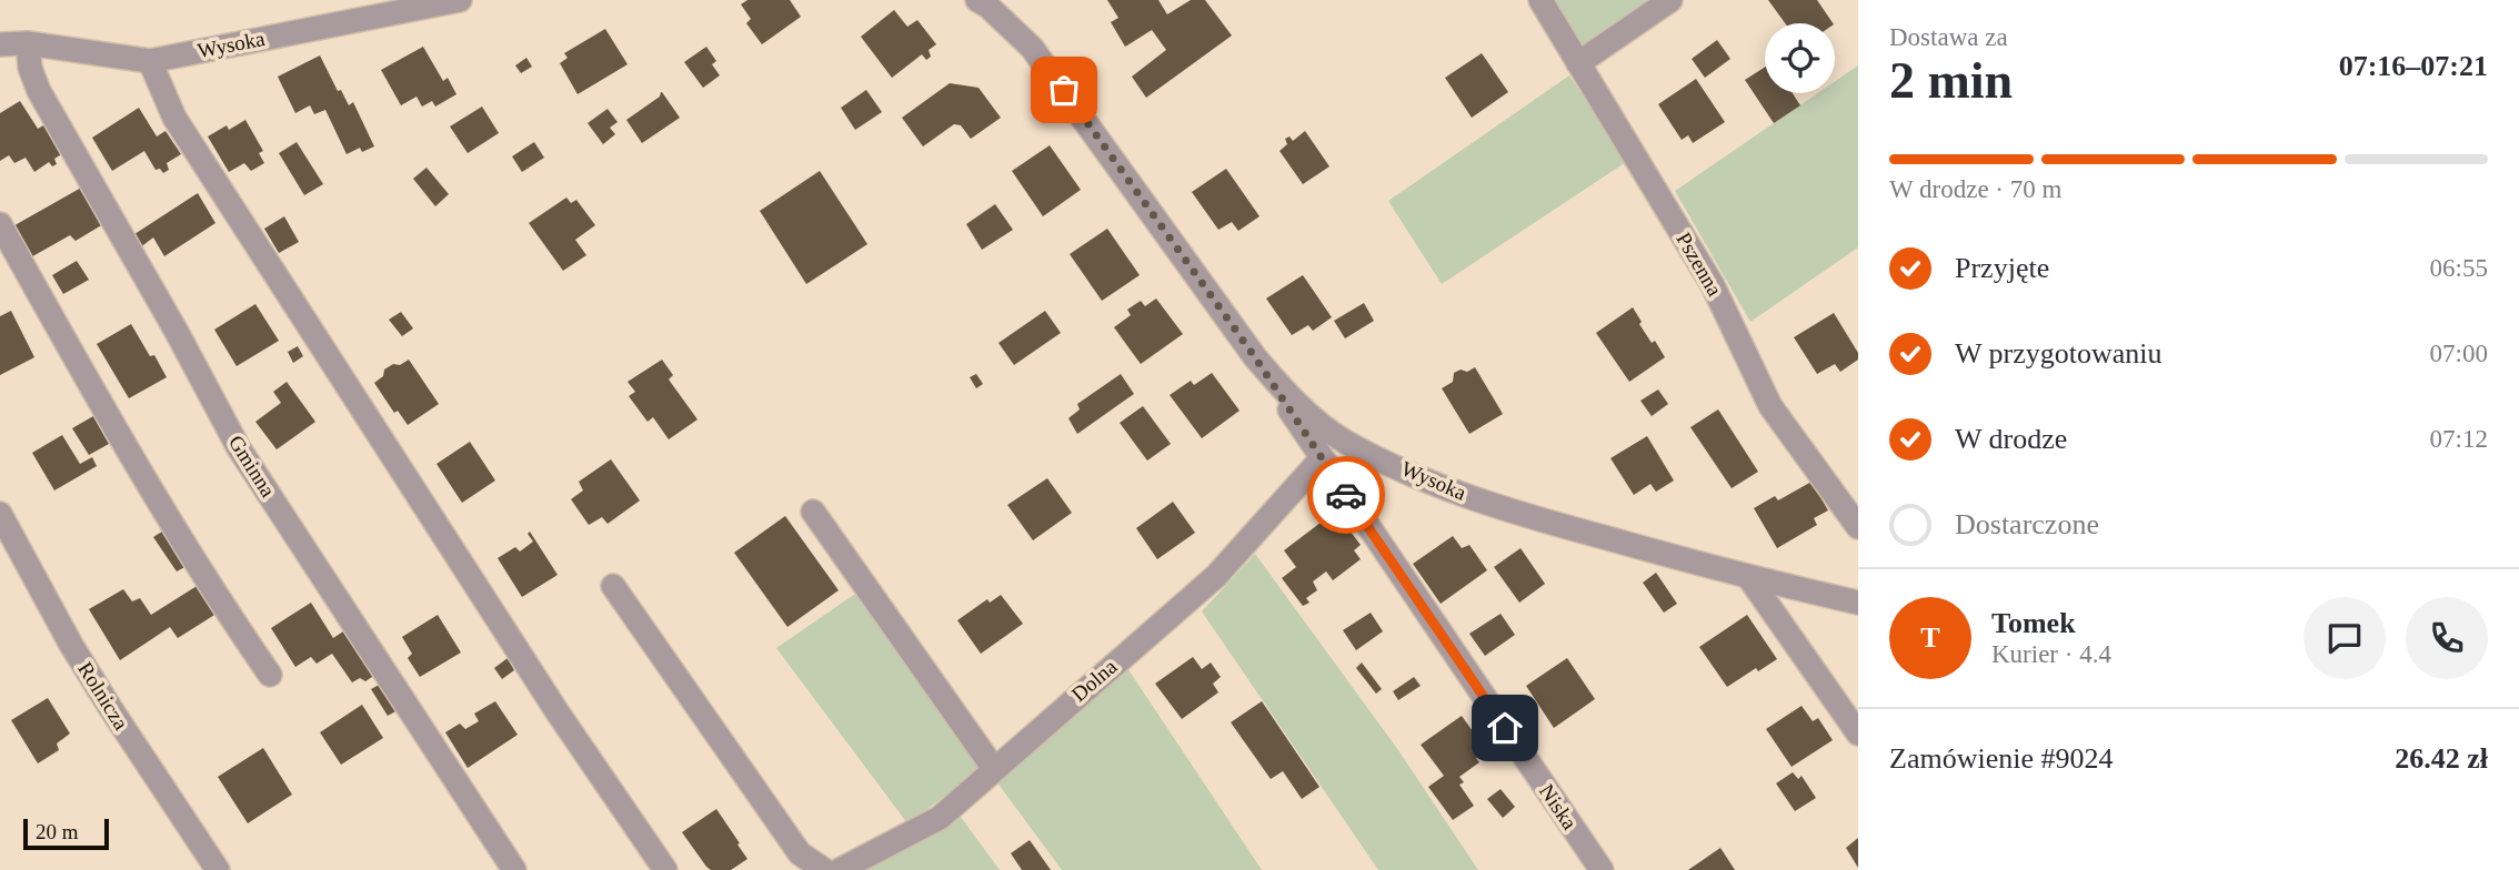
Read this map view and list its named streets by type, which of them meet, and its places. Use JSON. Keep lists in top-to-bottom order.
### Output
{
  "streets": {
    "street": [
      "Wysoka",
      "Pszenna",
      "Gminna",
      "Dolna",
      "Rolnicza",
      "Niska"
    ]
  },
  "crossings": [
    ["Wysoka", "Gminna"],
    ["Wysoka", "Niska"],
    ["Dolna", "Niska"]
  ],
  "scale_bar": "20 m",
  "page": {
    "heading": ["2 min", "Dostawa za", "07:16–07:21"],
    "panel": [
      "Tomek",
      "Kurier · 4.4",
      "Zamówienie #9024",
      "26.42 zł"
    ],
    "bar": "W drodze · 70 m",
    "list": [
      ["Przyjęte", "06:55"],
      ["W przygotowaniu", "07:00"],
      ["W drodze", "07:12"],
      "Dostarczone"
    ],
    "round": "T",
    "scale": "20 m"
  }
}
